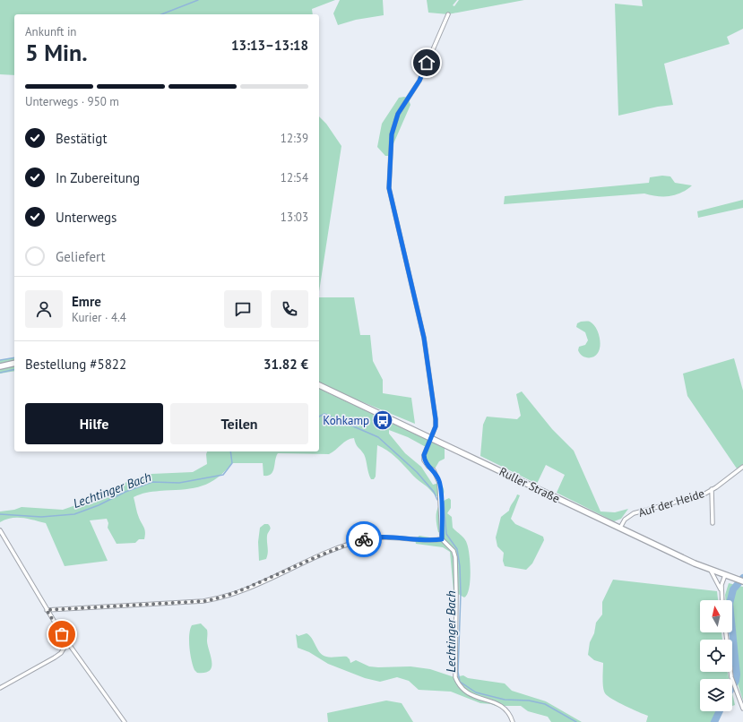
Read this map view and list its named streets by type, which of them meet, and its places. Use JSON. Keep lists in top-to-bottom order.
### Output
{
  "streets": {
    "main road": ["Ruller Straße"],
    "street": ["Auf der Heide"]
  },
  "crossings": [
    ["Ruller Straße", "Auf der Heide"]
  ],
  "water": ["Lechtinger Bach"],
  "places": {
    "bus stop": ["Kohkamp"]
  },
  "north": "top",
  "page": {
    "heading": ["5 Min.", "Ankunft in", "13:13–13:18"],
    "panel": [
      "Emre",
      "Kurier · 4.4",
      "Bestellung #5822",
      "31.82 €"
    ],
    "bar": "Unterwegs · 950 m",
    "list": [
      ["Bestätigt", "12:39"],
      ["In Zubereitung", "12:54"],
      ["Unterwegs", "13:03"],
      "Geliefert"
    ],
    "buttons": ["Hilfe", "Teilen"]
  }
}
